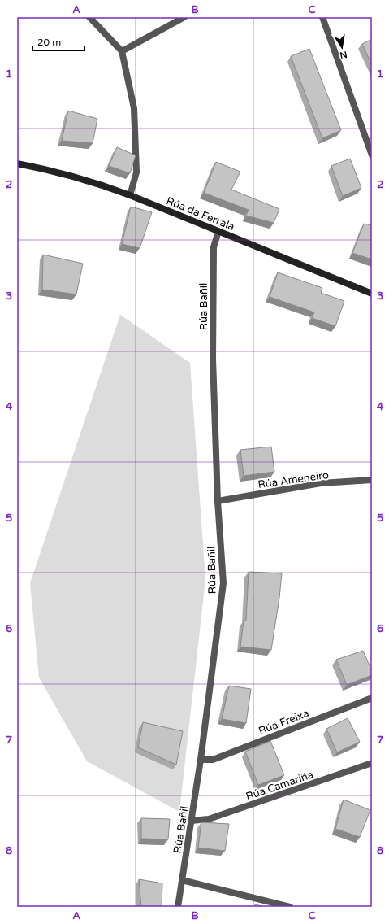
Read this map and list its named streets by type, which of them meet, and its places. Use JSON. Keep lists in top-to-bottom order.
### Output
{
  "streets": {
    "street": [
      "Rúa da Ferrala",
      "Rúa Bañil",
      "Rúa Ameneiro",
      "Rúa Freixa",
      "Rúa Camariña"
    ]
  },
  "crossings": [
    ["Rúa da Ferrala", "Rúa Bañil"],
    ["Rúa Bañil", "Rúa Ameneiro"],
    ["Rúa Bañil", "Rúa Freixa"],
    ["Rúa Bañil", "Rúa Camariña"]
  ],
  "scale_bar": "20 m",
  "north": "bottom",
  "grid": {
    "columns": ["A", "B", "C"],
    "rows": [
      "1",
      "2",
      "3",
      "4",
      "5",
      "6",
      "7",
      "8"
    ]
  }
}
